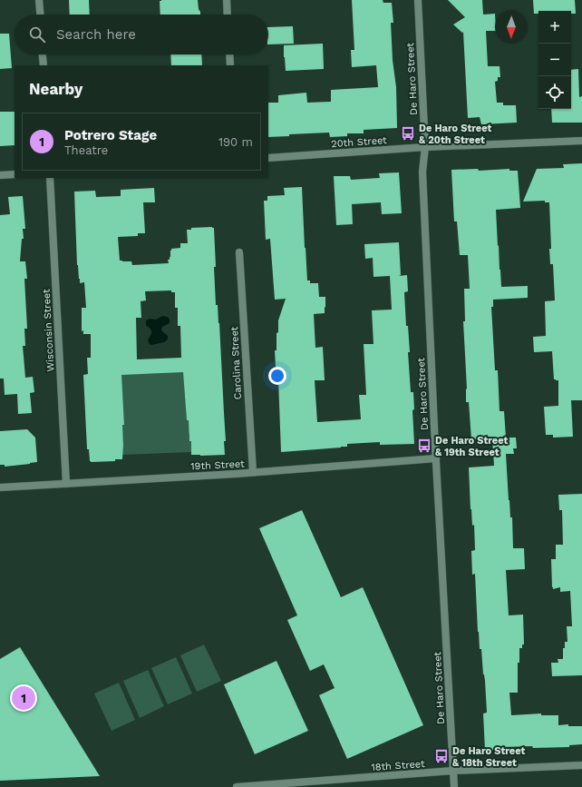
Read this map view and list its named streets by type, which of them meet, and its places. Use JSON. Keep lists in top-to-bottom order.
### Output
{
  "streets": {
    "street": [
      "De Haro Street",
      "20th Street",
      "Wisconsin Street",
      "Carolina Street",
      "19th Street",
      "18th Street"
    ]
  },
  "crossings": [
    ["De Haro Street", "20th Street"],
    ["De Haro Street", "19th Street"],
    ["De Haro Street", "18th Street"],
    ["Wisconsin Street", "19th Street"],
    ["Carolina Street", "19th Street"]
  ],
  "places": {
    "bus stop": ["De Haro Street & 20th Street", "De Haro Street & 19th Street", "De Haro Street & 18th Street"]
  },
  "north": "bottom",
  "page": {
    "map_buttons": ["+", "−"],
    "search": "Search here",
    "heading": "Nearby",
    "list": [
      {
        "mark": "1",
        "name": "Potrero Stage",
        "note": "Theatre",
        "value": "190 m"
      }
    ],
    "pins": "1"
  }
}
